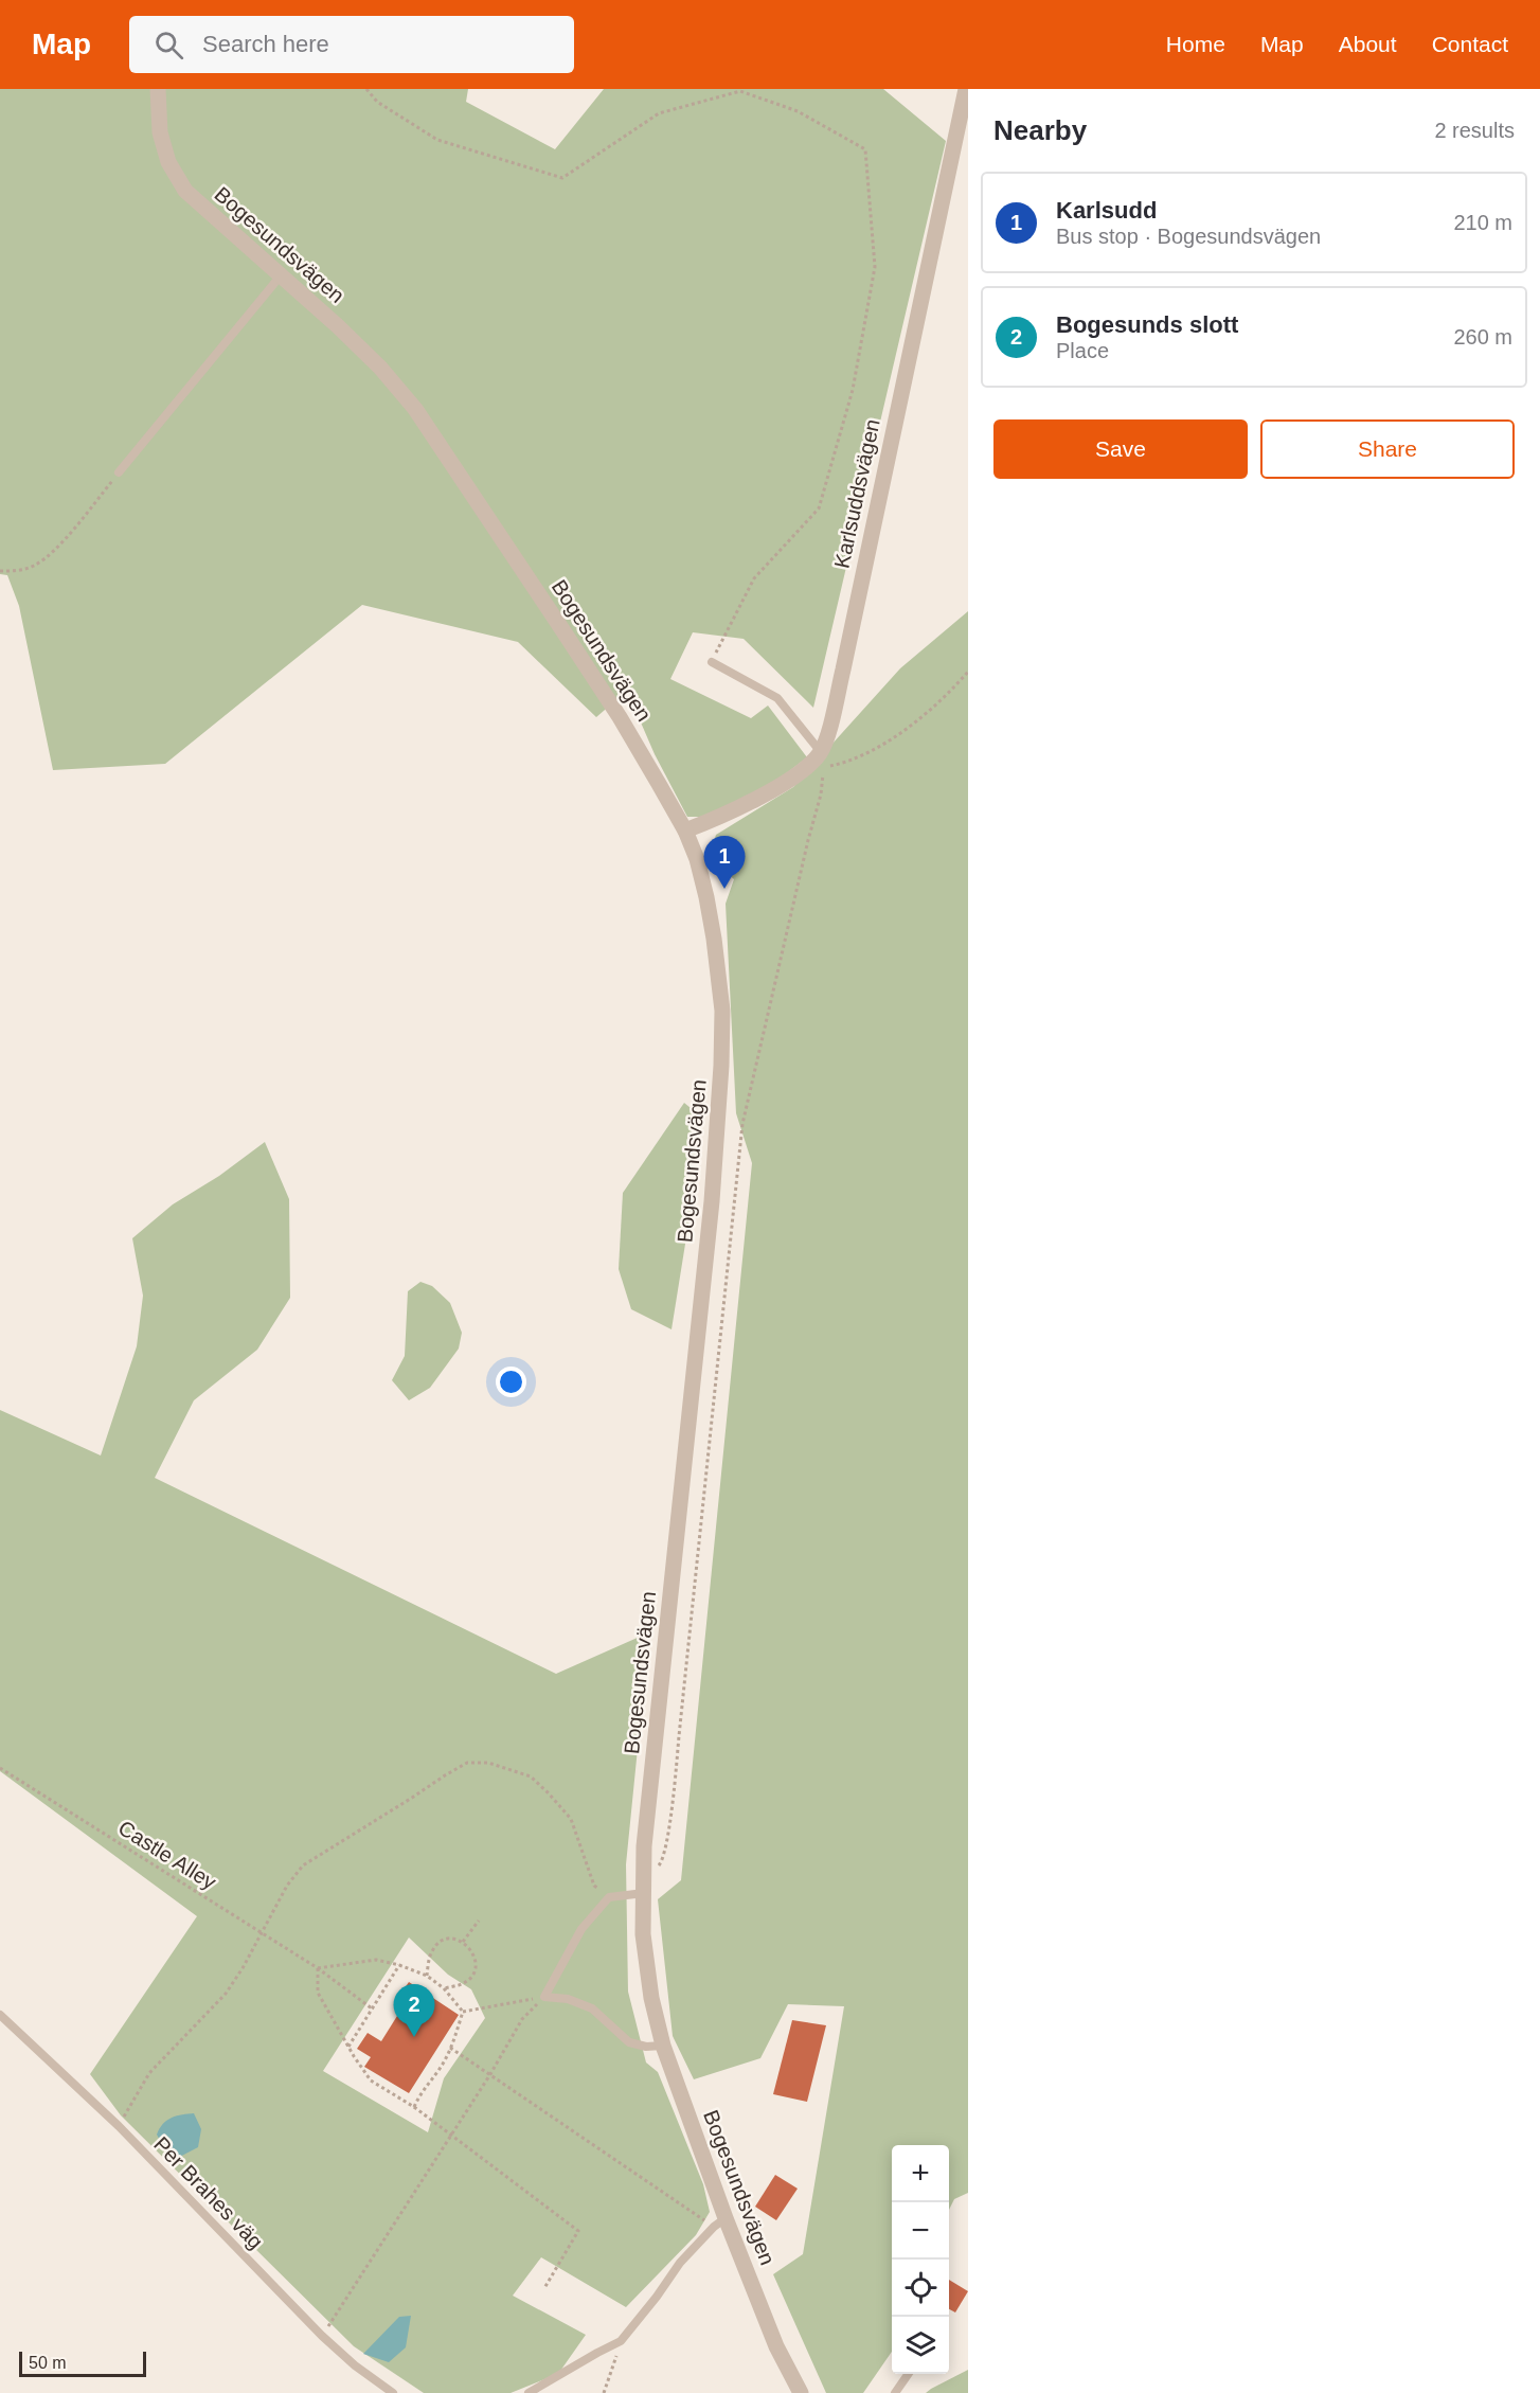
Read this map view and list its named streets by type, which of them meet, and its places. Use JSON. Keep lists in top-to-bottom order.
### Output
{
  "streets": {
    "street": ["Bogesundsvägen", "Karlsuddsvägen"],
    "lane": ["Per Brahes väg"],
    "path": ["Castle Alley"]
  },
  "scale_bar": "50 m",
  "page": {
    "header": "Map",
    "search": "Search here",
    "nav": [
      "Home",
      "Map",
      "About",
      "Contact"
    ],
    "heading": ["Nearby", "2 results"],
    "list": [
      {
        "mark": "1",
        "name": "Karlsudd",
        "note": "Bus stop · Bogesundsvägen",
        "value": "210 m"
      },
      {
        "mark": "2",
        "name": "Bogesunds slott",
        "note": "Place",
        "value": "260 m"
      }
    ],
    "buttons": ["Save", "Share"],
    "pins": ["1", "2"],
    "map_buttons": ["+", "−"],
    "scale": "50 m"
  }
}
